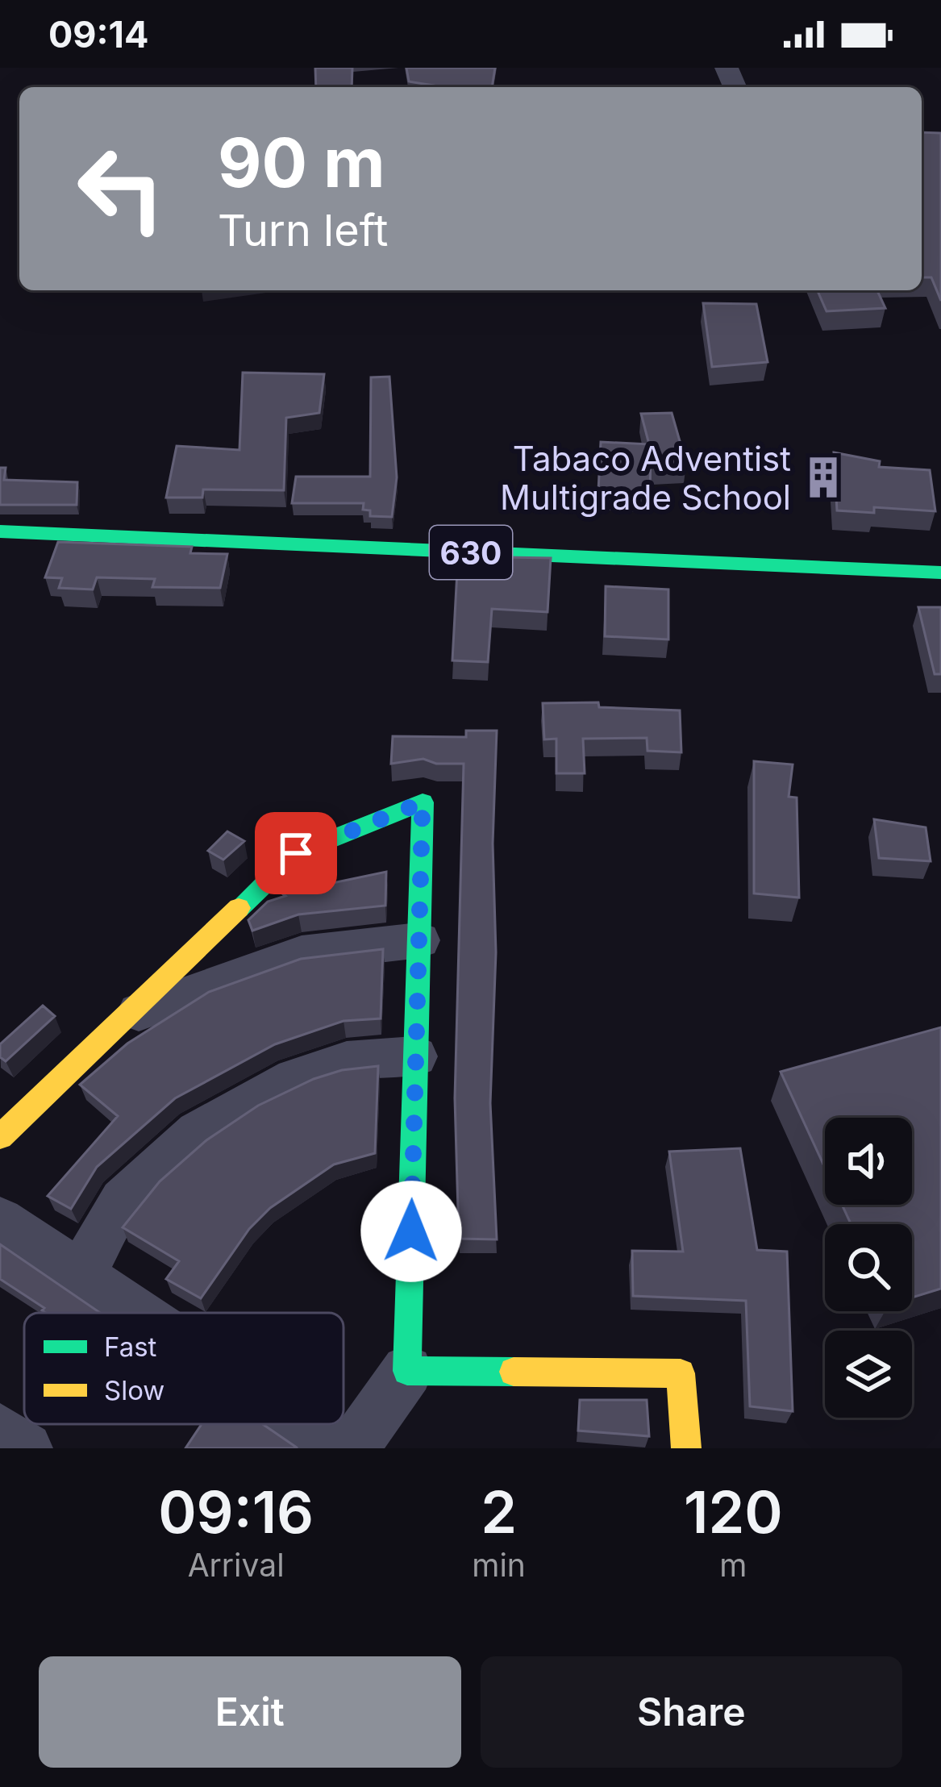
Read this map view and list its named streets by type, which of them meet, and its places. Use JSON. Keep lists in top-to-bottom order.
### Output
{
  "streets": {
    "street": ["630"]
  },
  "places": {
    "building": ["Tabaco Adventist Multigrade School"]
  },
  "legend": ["Fast", "Slow"],
  "page": {
    "status": "09:14",
    "turn": ["90 m", "Turn left"],
    "eta": [
      "09:16",
      "Arrival",
      "2",
      "min",
      "120",
      "m"
    ],
    "buttons": ["Exit", "Share"]
  }
}
